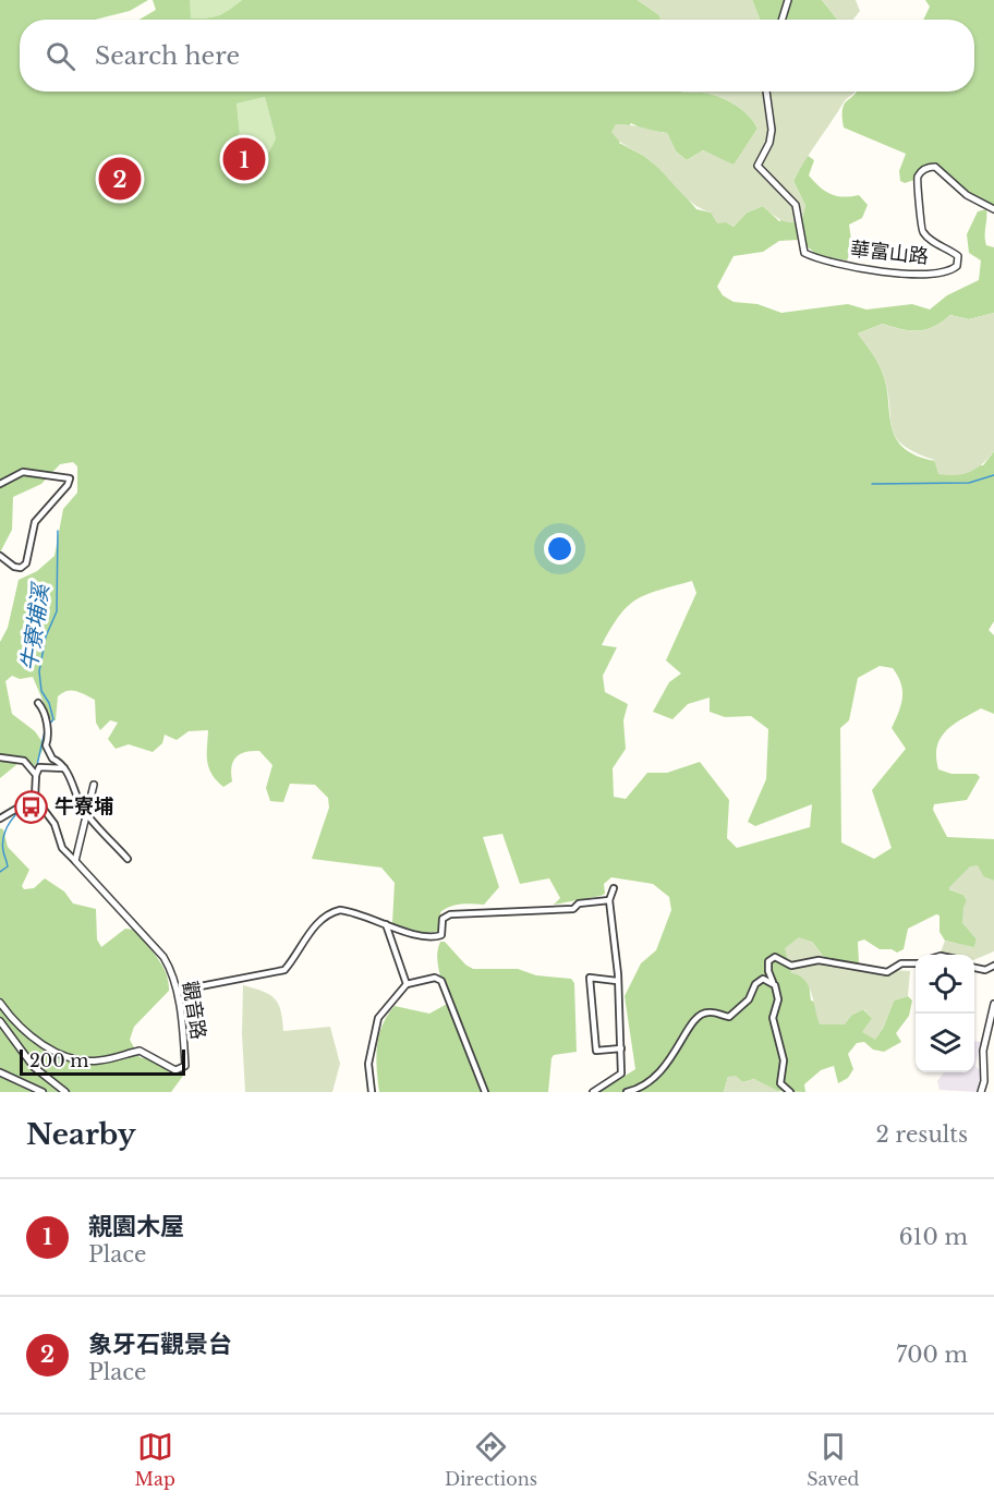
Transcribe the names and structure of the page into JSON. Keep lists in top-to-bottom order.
{
  "streets": {
    "street": ["華富山路", "觀音路"]
  },
  "water": ["牛寮埔溪"],
  "places": {
    "bus stop": ["牛寮埔"]
  },
  "scale_bar": "200 m",
  "page": {
    "search": "Search here",
    "pins": ["1", "2"],
    "scale": "200 m",
    "heading": ["Nearby", "2 results"],
    "list": [
      {
        "mark": "1",
        "name": "親園木屋",
        "note": "Place",
        "value": "610 m"
      },
      {
        "mark": "2",
        "name": "象牙石觀景台",
        "note": "Place",
        "value": "700 m"
      }
    ],
    "nav": ["Map", "Directions", "Saved"]
  }
}
